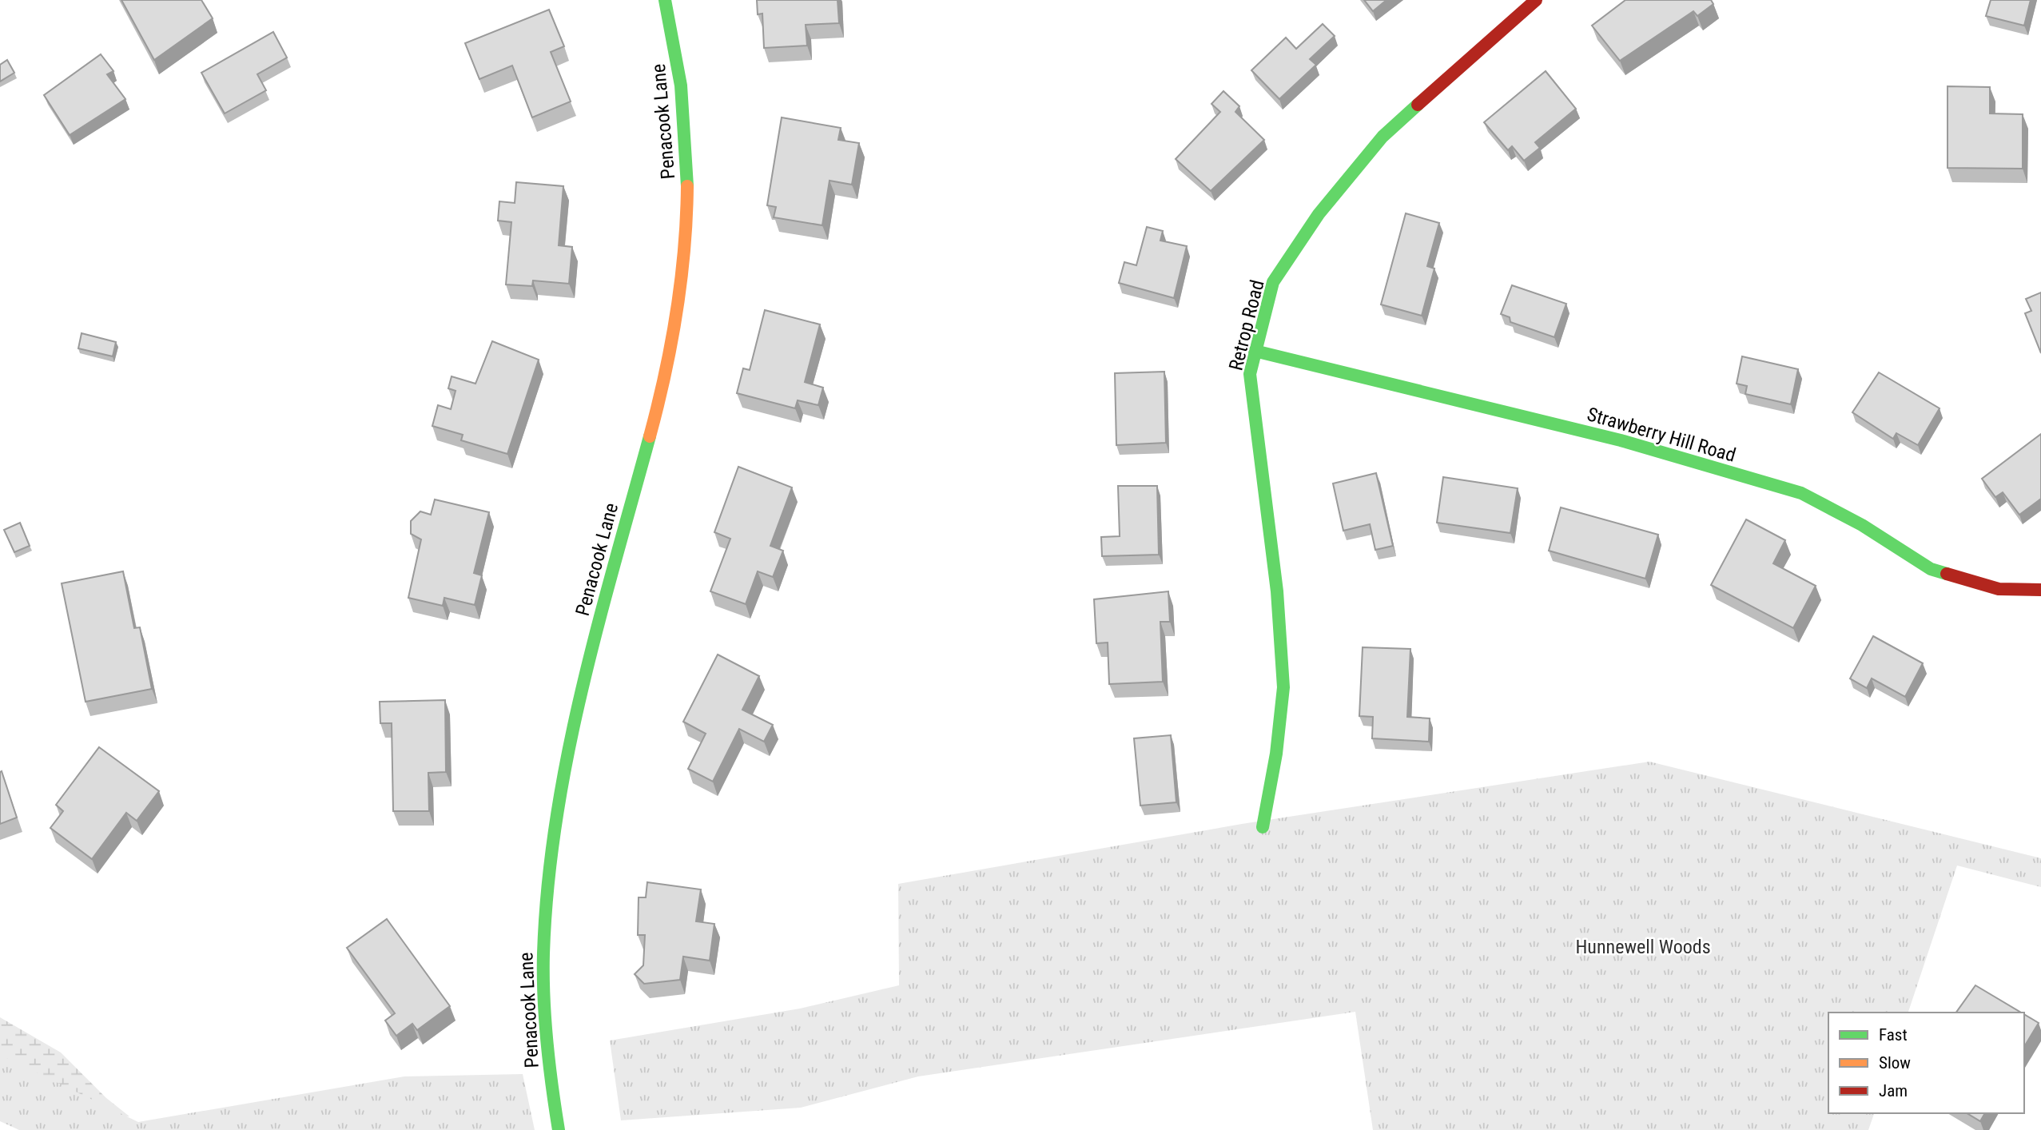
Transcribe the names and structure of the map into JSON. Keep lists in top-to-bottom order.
{
  "streets": {
    "street": ["Penacook Lane", "Retrop Road", "Strawberry Hill Road"]
  },
  "crossings": [
    ["Retrop Road", "Strawberry Hill Road"]
  ],
  "parks": ["Hunnewell Woods"],
  "legend": ["Fast", "Slow", "Jam"]
}
